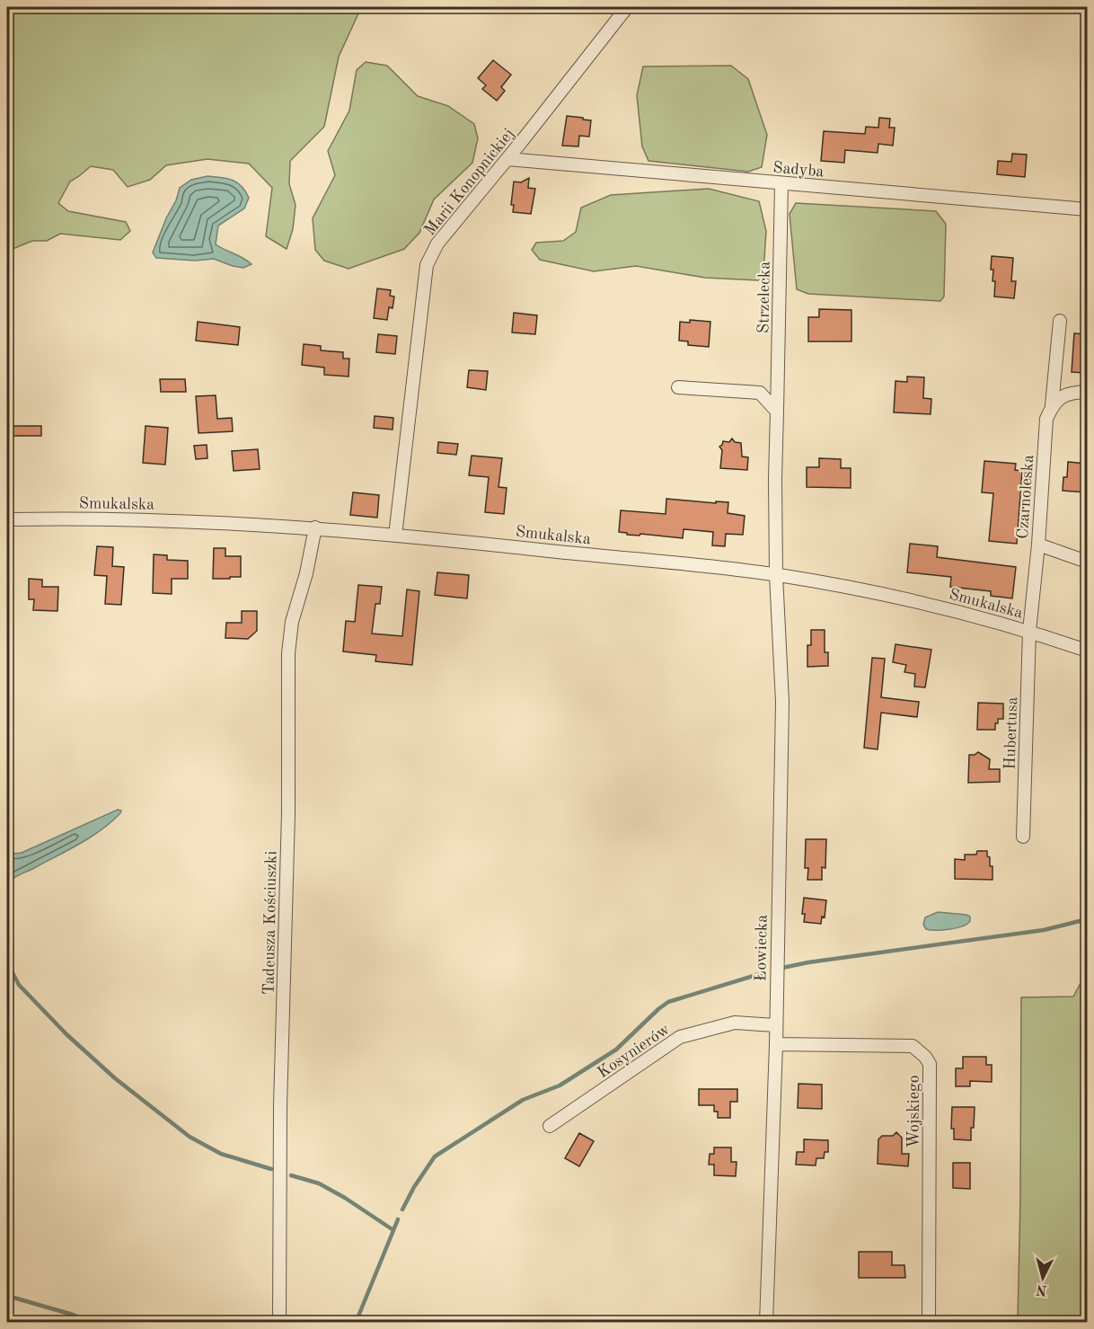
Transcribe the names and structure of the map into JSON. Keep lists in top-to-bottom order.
{
  "streets": {
    "street": [
      "Sadyba",
      "Marii Konopnickiej",
      "Strzelecka",
      "Czarnoleska",
      "Smukalska",
      "Hubertusa",
      "Tadeusza Kościuszki",
      "Łowiecka",
      "Kosynierów",
      "Wojskiego"
    ]
  },
  "crossings": [
    ["Sadyba", "Marii Konopnickiej"],
    ["Sadyba", "Strzelecka"],
    ["Marii Konopnickiej", "Smukalska"],
    ["Strzelecka", "Smukalska"],
    ["Strzelecka", "Łowiecka"],
    ["Czarnoleska", "Smukalska"],
    ["Czarnoleska", "Hubertusa"],
    ["Smukalska", "Hubertusa"],
    ["Smukalska", "Tadeusza Kościuszki"],
    ["Smukalska", "Łowiecka"],
    ["Łowiecka", "Kosynierów"],
    ["Łowiecka", "Wojskiego"]
  ],
  "north": "bottom"
}
